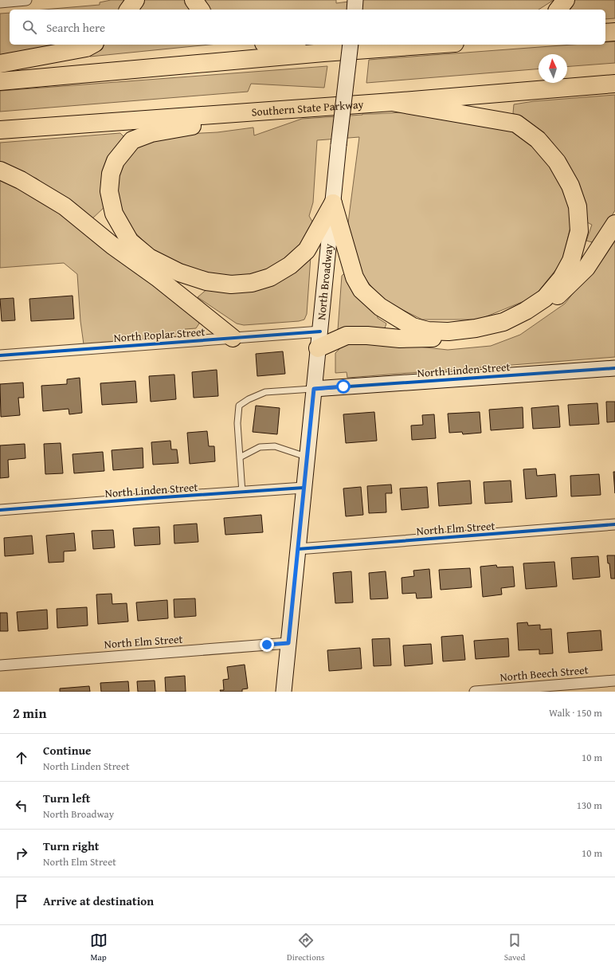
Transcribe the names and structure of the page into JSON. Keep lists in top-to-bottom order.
{
  "streets": {
    "highway": ["Southern State Parkway"],
    "main road": ["North Broadway", "North Linden Street"],
    "street": ["North Poplar Street", "North Elm Street", "North Beech Street"]
  },
  "crossings": [
    ["North Broadway", "North Poplar Street"],
    ["North Broadway", "North Linden Street"],
    ["North Broadway", "North Elm Street"]
  ],
  "north": "top",
  "page": {
    "search": "Search here",
    "heading": ["2 min", "Walk · 150 m"],
    "list": [
      ["Continue", "North Linden Street", "10 m"],
      ["Turn left", "North Broadway", "130 m"],
      ["Turn right", "North Elm Street", "10 m"],
      "Arrive at destination"
    ],
    "nav": ["Map", "Directions", "Saved"]
  }
}
